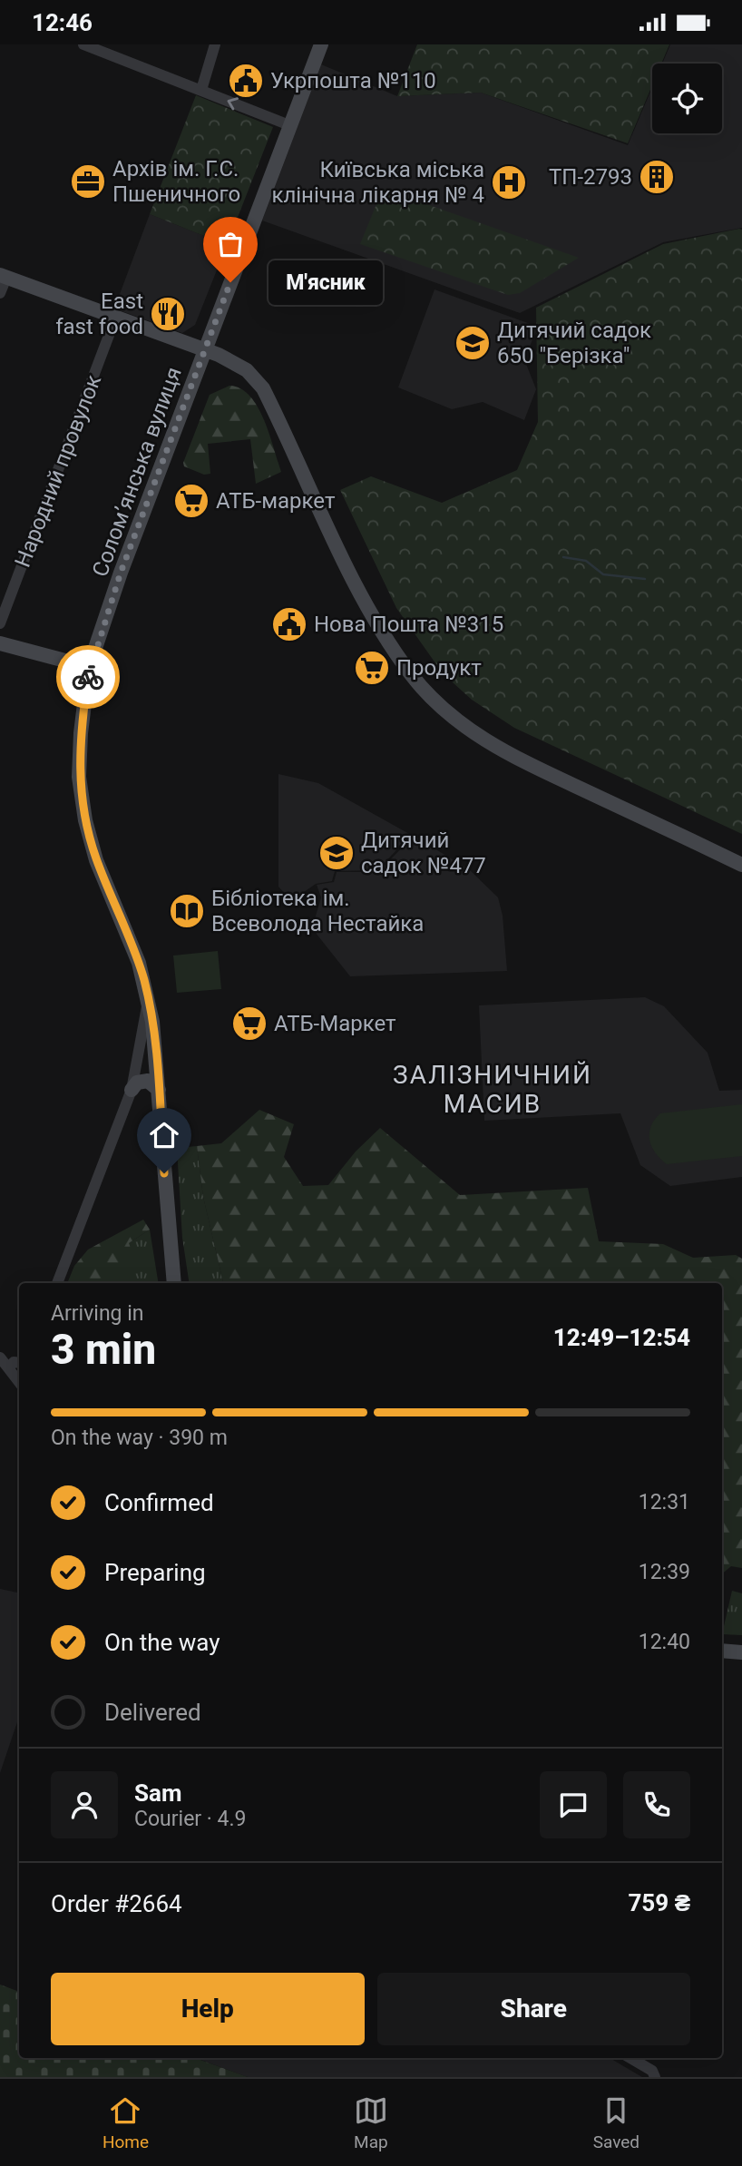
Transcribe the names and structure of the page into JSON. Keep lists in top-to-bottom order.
{
  "streets": {
    "main road": ["Соломʼянська вулиця"],
    "street": ["Народний провулок"]
  },
  "districts": ["ЗАЛІЗНИЧНИЙ МАСИВ"],
  "places": {
    "public building": ["Укрпошта №110", "Нова Пошта №315"],
    "building": ["ТП-2793"],
    "office": ["Архів ім. Г.С. Пшеничного"],
    "hospital": ["Київська міська клінічна лікарня № 4"],
    "other": ["М'ясник"],
    "restaurant": ["East fast food"],
    "school or university": ["Дитячий садок 650 \"Берізка\"", "Дитячий садок №477"],
    "supermarket": ["АТБ-маркет", "Продукт", "АТБ-Маркет"],
    "library": ["Бібліотека ім. Всеволода Нестайка"]
  },
  "page": {
    "status": "12:46",
    "bubble": "М'ясник",
    "heading": ["3 min", "Arriving in", "12:49–12:54"],
    "panel": [
      "Sam",
      "Courier · 4.9",
      "Order #2664",
      "759 ₴"
    ],
    "bar": "On the way · 390 m",
    "list": [
      ["Confirmed", "12:31"],
      ["Preparing", "12:39"],
      ["On the way", "12:40"],
      "Delivered"
    ],
    "buttons": ["Help", "Share"],
    "tabs": ["Home", "Map", "Saved"]
  }
}
